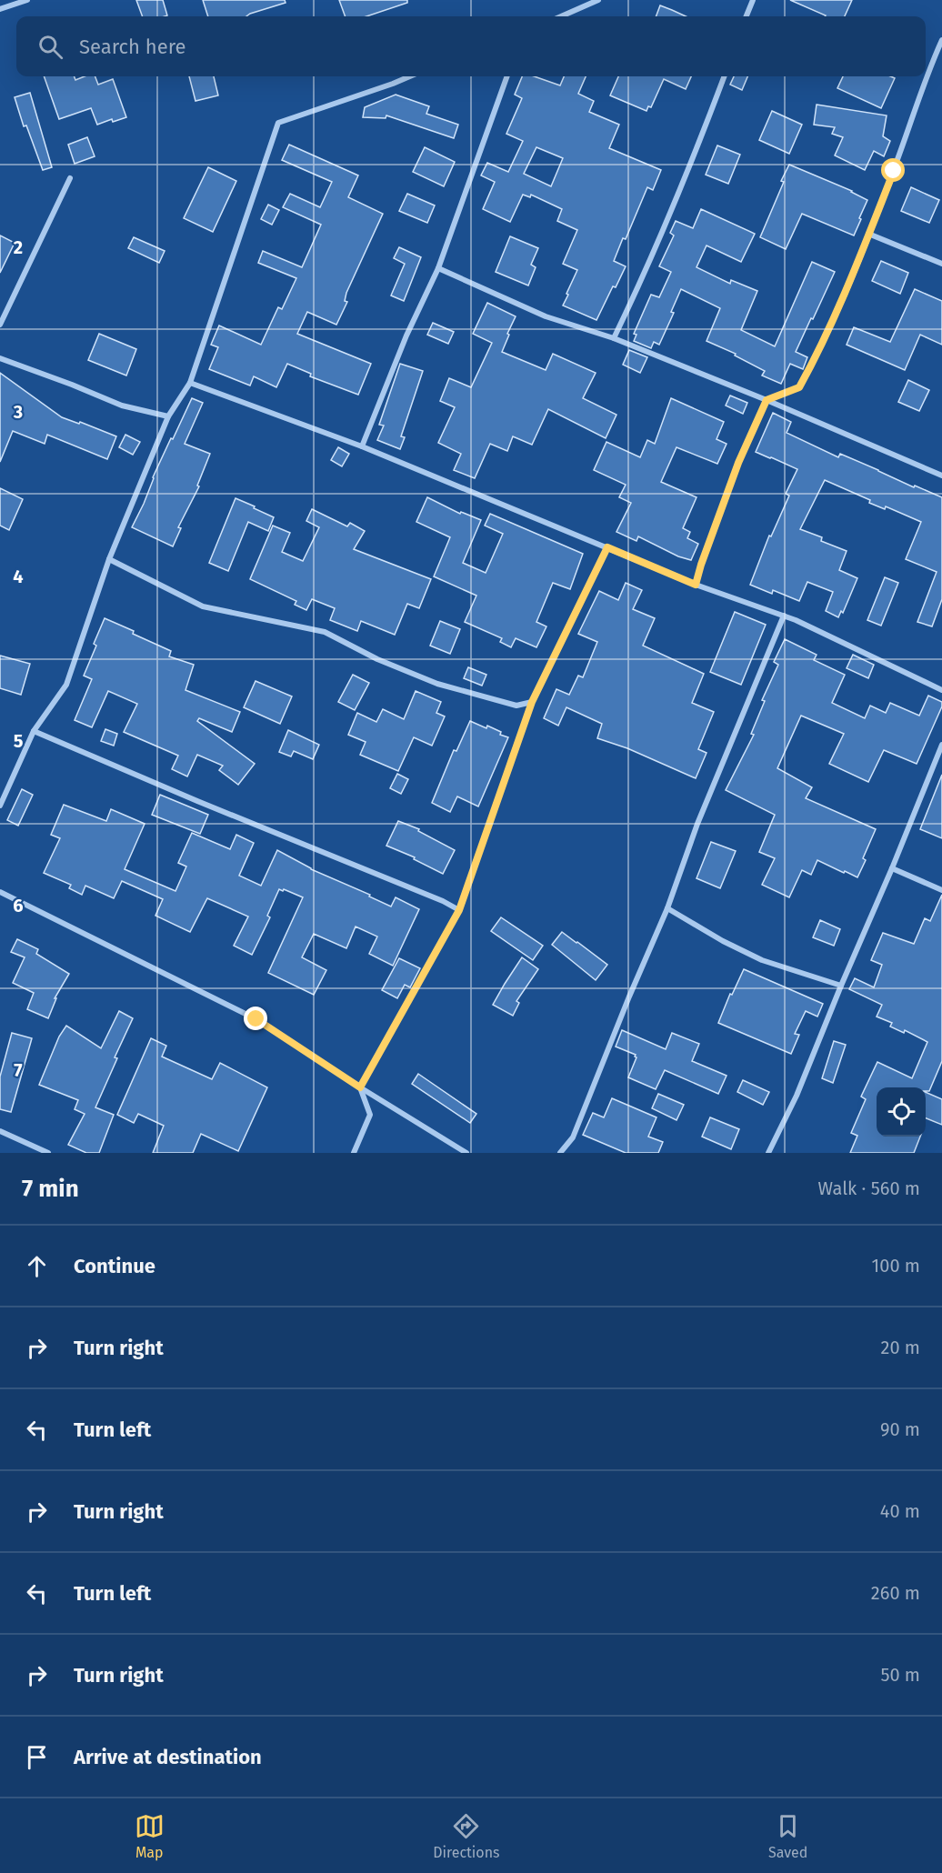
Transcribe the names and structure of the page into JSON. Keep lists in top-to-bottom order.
{
  "page": {
    "search": "Search here",
    "heading": ["7 min", "Walk · 560 m"],
    "list": [
      ["Continue", "100 m"],
      ["Turn right", "20 m"],
      ["Turn left", "90 m"],
      ["Turn right", "40 m"],
      ["Turn left", "260 m"],
      ["Turn right", "50 m"],
      "Arrive at destination"
    ],
    "nav": ["Map", "Directions", "Saved"]
  },
  "grid": {
    "rows": [
      "2",
      "3",
      "4",
      "5",
      "6",
      "7"
    ]
  }
}
